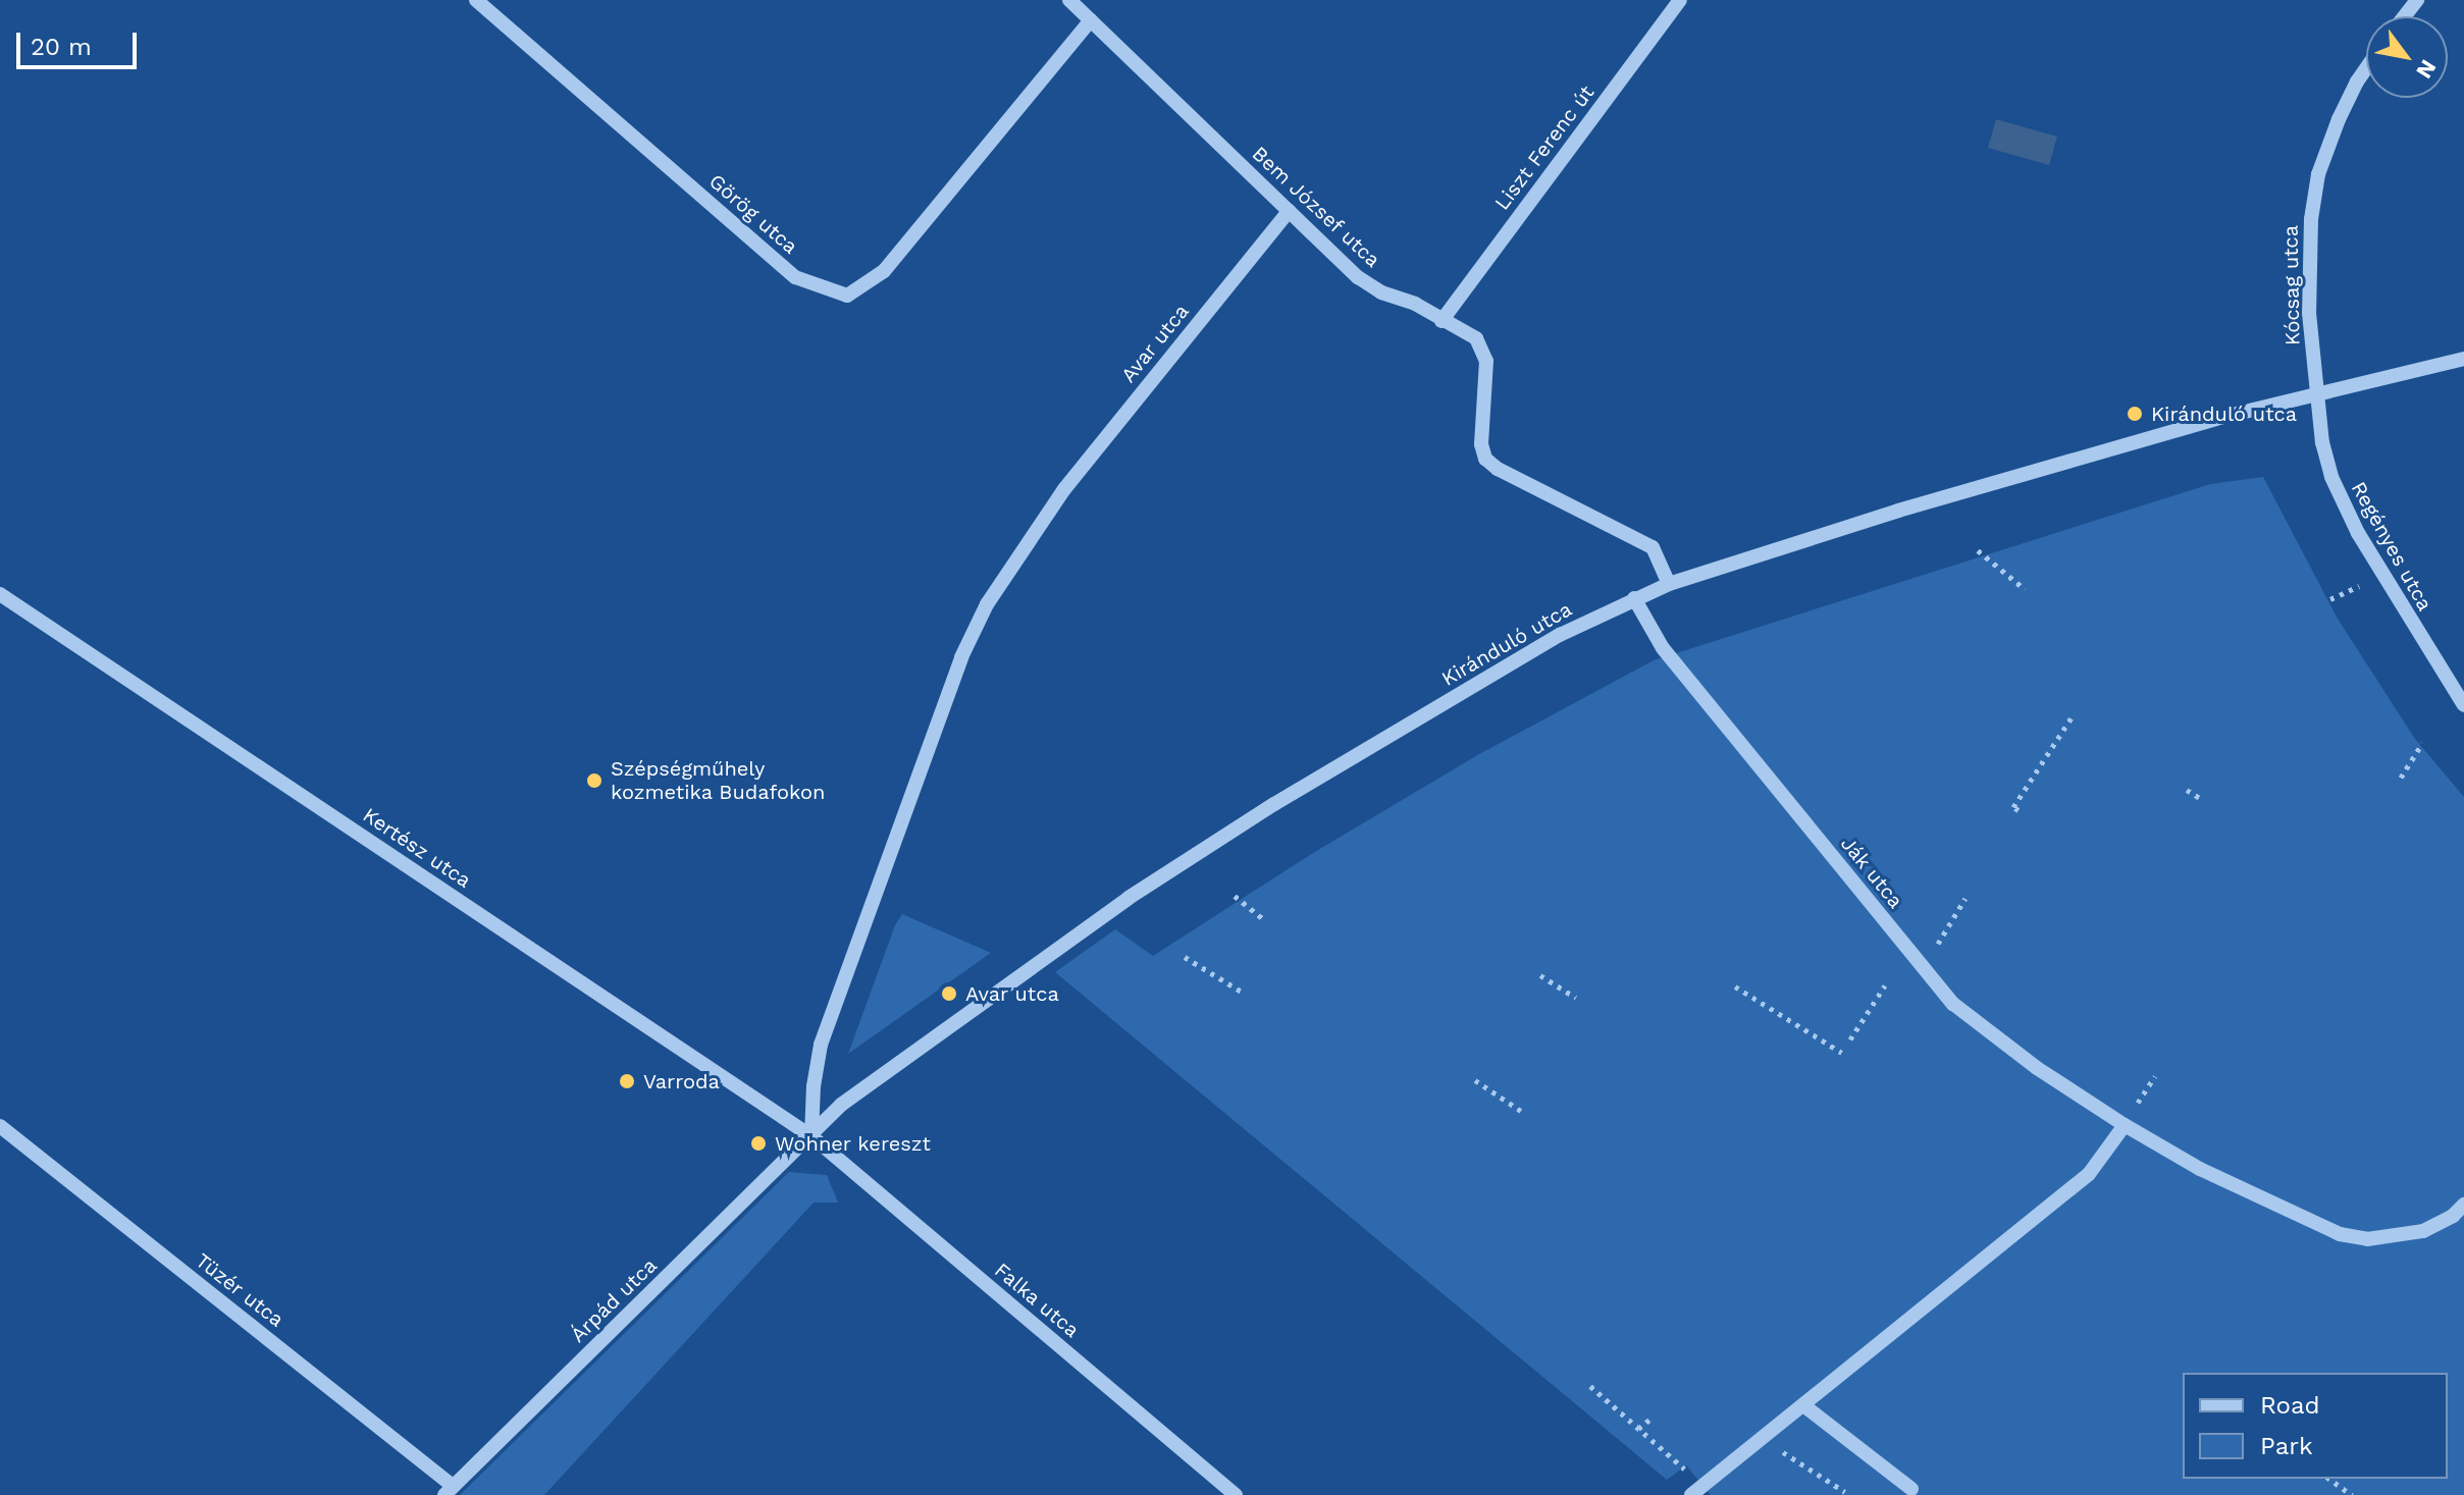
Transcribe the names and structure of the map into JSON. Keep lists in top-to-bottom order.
{
  "streets": {
    "street": [
      "Liszt Ferenc út",
      "Bem József utca",
      "Görög utca",
      "Kócsag utca",
      "Avar utca",
      "Regényes utca",
      "Kiránduló utca",
      "Kertész utca",
      "Ják utca",
      "Tüzér utca",
      "Árpád utca",
      "Falka utca"
    ]
  },
  "crossings": [
    ["Liszt Ferenc út", "Bem József utca"],
    ["Bem József utca", "Görög utca"],
    ["Bem József utca", "Avar utca"],
    ["Bem József utca", "Kiránduló utca"],
    ["Kócsag utca", "Regényes utca"],
    ["Kócsag utca", "Kiránduló utca"],
    ["Avar utca", "Kiránduló utca"],
    ["Avar utca", "Kertész utca"],
    ["Avar utca", "Árpád utca"],
    ["Avar utca", "Falka utca"],
    ["Regényes utca", "Kiránduló utca"],
    ["Kiránduló utca", "Kertész utca"],
    ["Kiránduló utca", "Ják utca"],
    ["Kiránduló utca", "Árpád utca"],
    ["Kiránduló utca", "Falka utca"],
    ["Kertész utca", "Árpád utca"],
    ["Kertész utca", "Falka utca"],
    ["Tüzér utca", "Árpád utca"],
    ["Árpád utca", "Falka utca"]
  ],
  "places": [
    "Kiránduló utca",
    "Szépségműhely kozmetika Budafokon",
    "Avar utca",
    "Varroda",
    "Wohner kereszt"
  ],
  "legend": ["Road", "Park"],
  "scale_bar": "20 m",
  "north": "bottom right"
}
